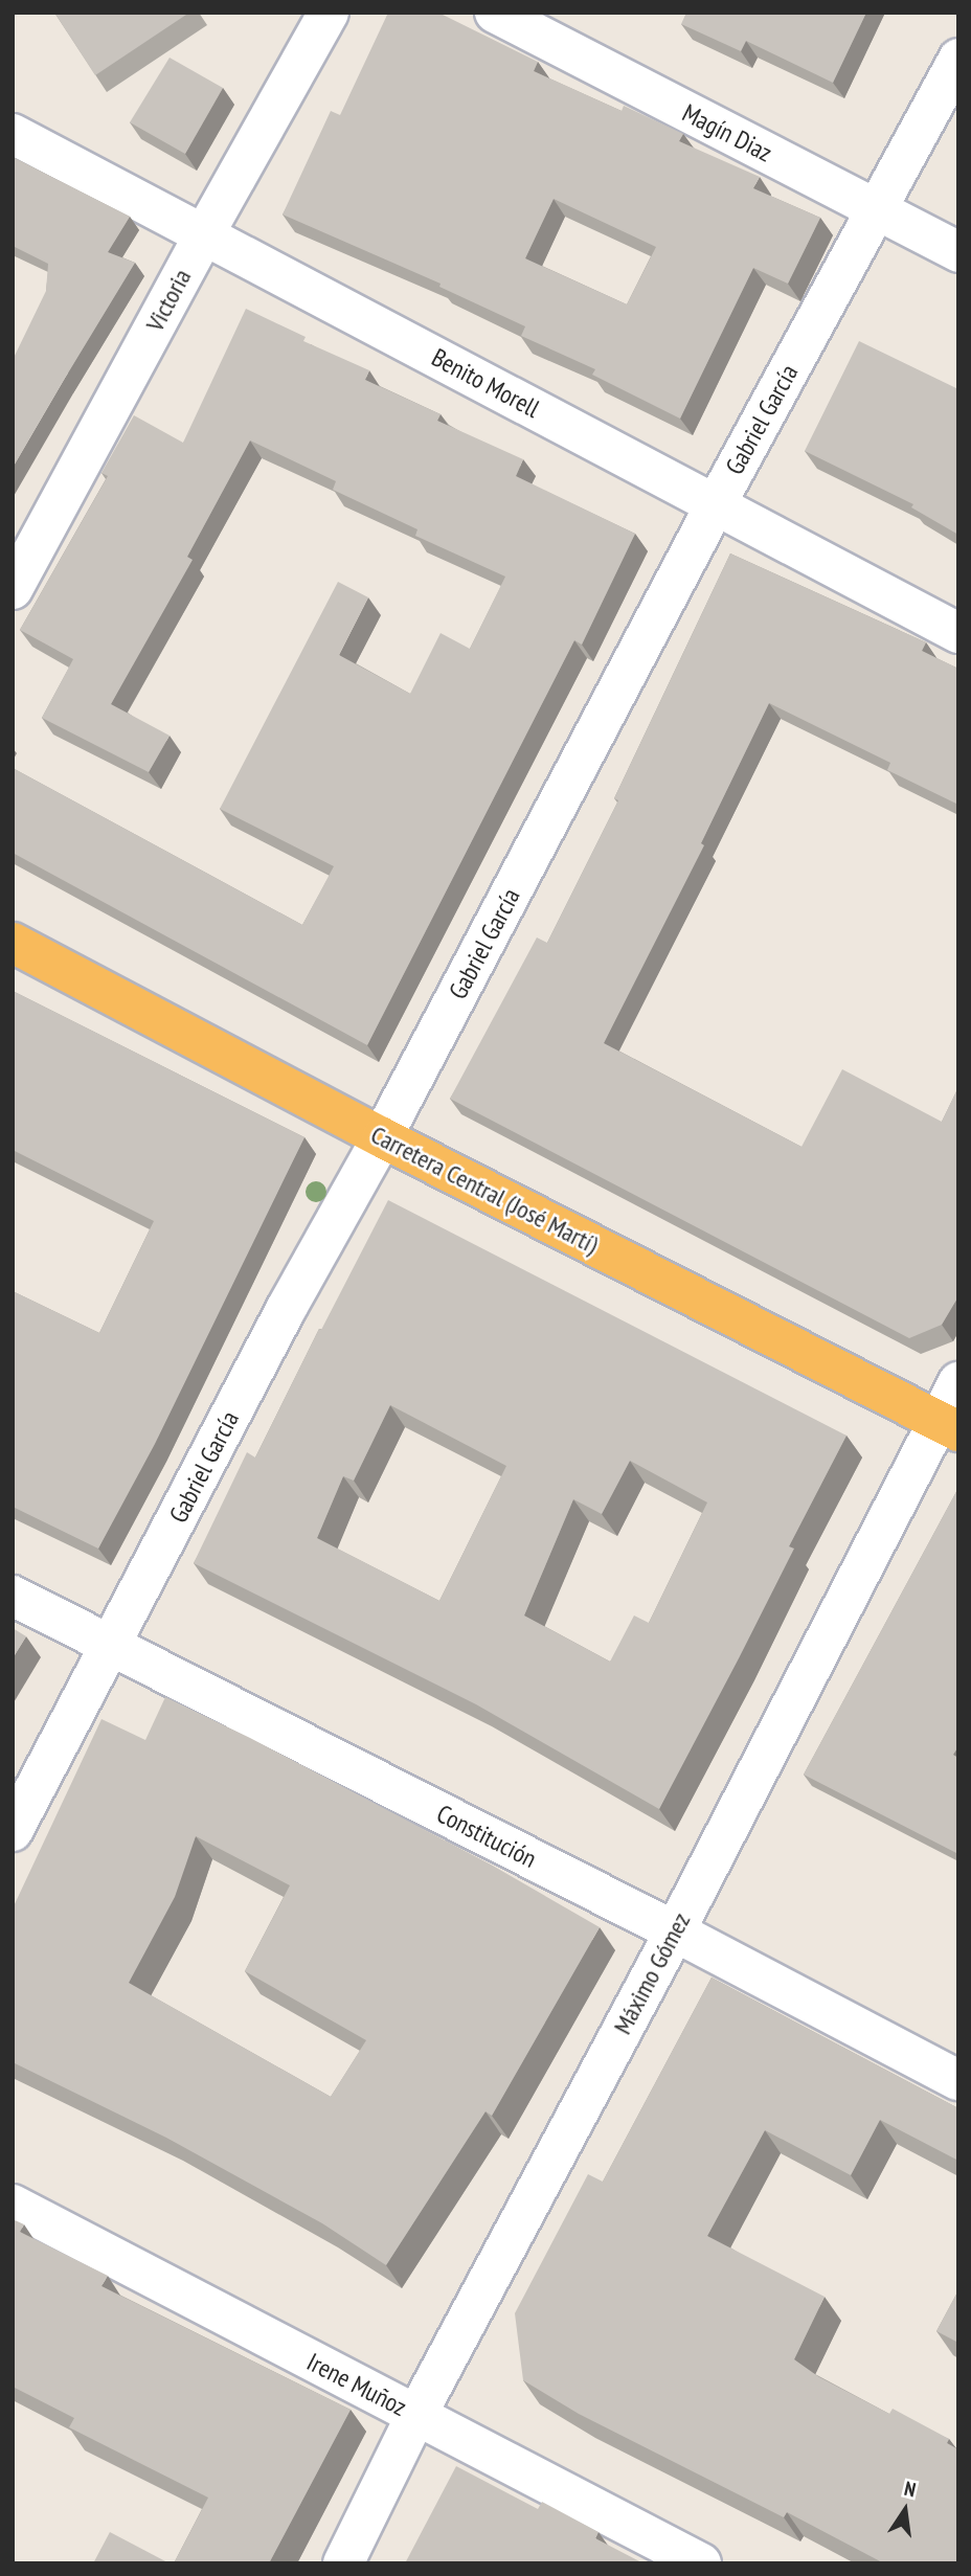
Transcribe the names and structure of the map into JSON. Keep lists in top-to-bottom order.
{
  "streets": {
    "highway": ["Carretera Central (José Martí)"],
    "street": [
      "Magín Diaz",
      "Victoria",
      "Benito Morell",
      "Gabriel García",
      "Constitución",
      "Máximo Gómez",
      "Irene Muñoz"
    ]
  },
  "crossings": [
    ["Magín Diaz", "Gabriel García"],
    ["Victoria", "Benito Morell"],
    ["Benito Morell", "Gabriel García"],
    ["Gabriel García", "Carretera Central (José Martí)"],
    ["Gabriel García", "Constitución"],
    ["Carretera Central (José Martí)", "Máximo Gómez"],
    ["Constitución", "Máximo Gómez"],
    ["Máximo Gómez", "Irene Muñoz"]
  ],
  "north": "top"
}
